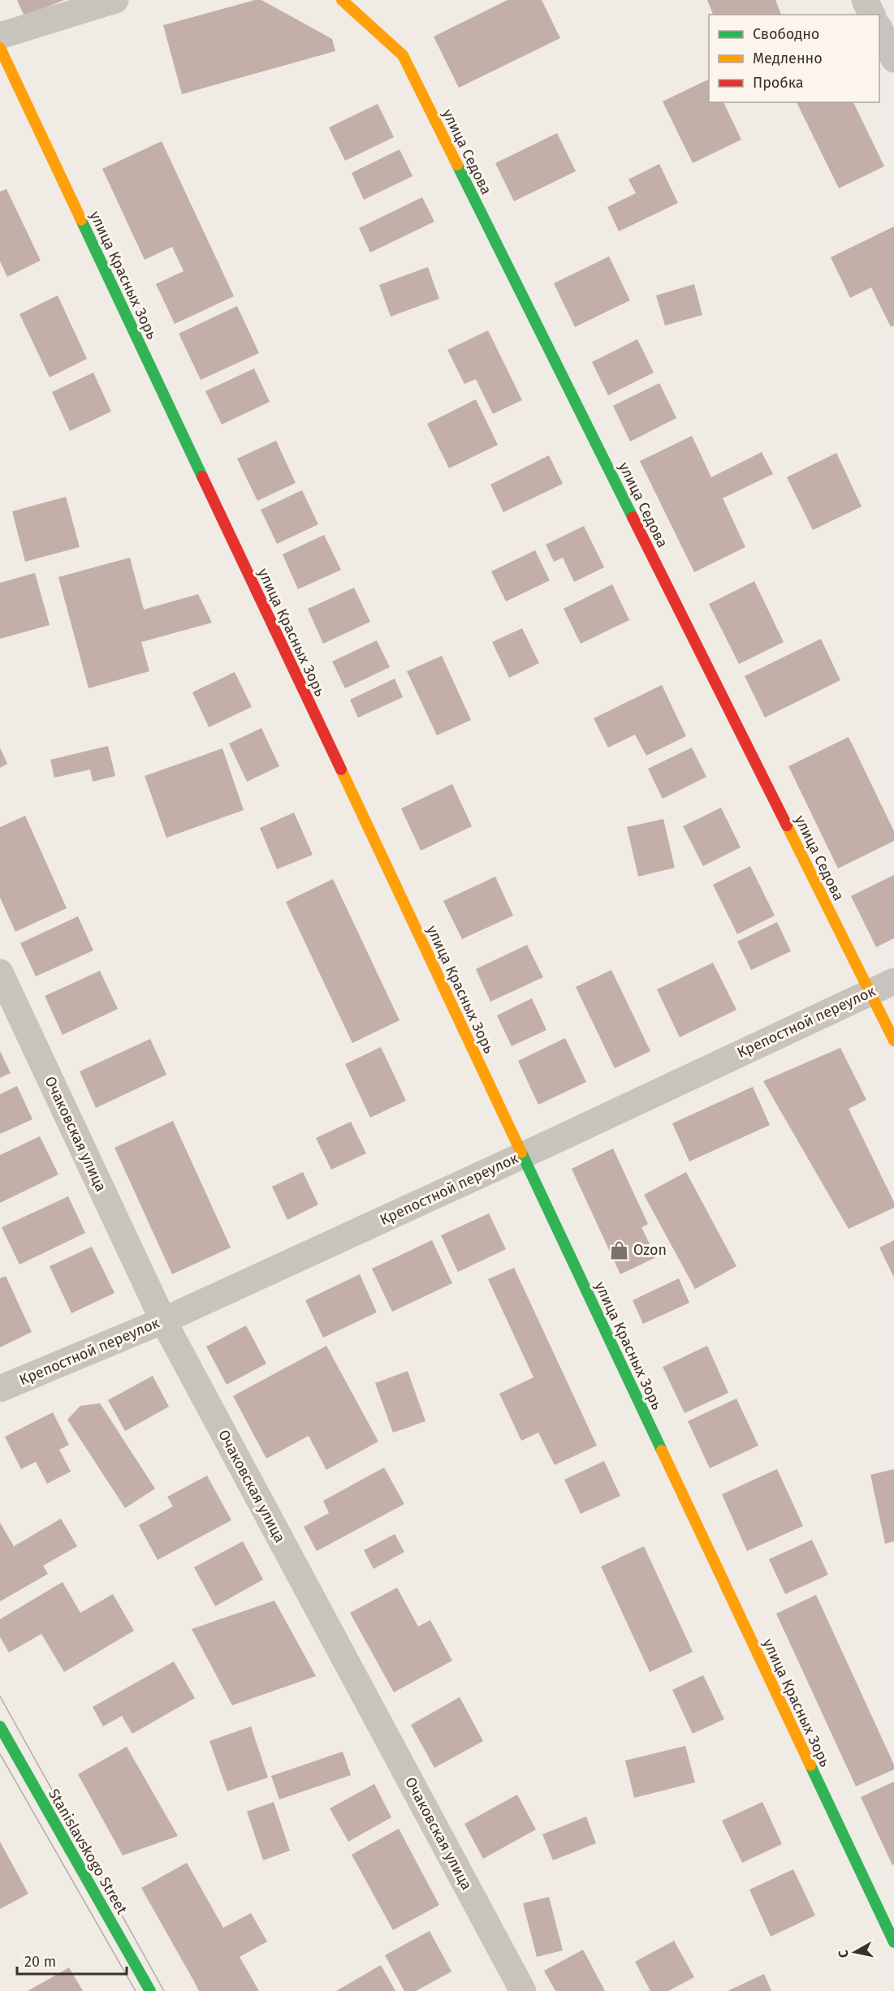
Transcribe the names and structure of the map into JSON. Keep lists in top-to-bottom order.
{
  "streets": {
    "street": [
      "улица Седова",
      "улица Красных Зорь",
      "Крепостной переулок",
      "Очаковская улица",
      "Stanislavskogo Street"
    ]
  },
  "crossings": [
    ["улица Седова", "Крепостной переулок"],
    ["улица Красных Зорь", "Крепостной переулок"],
    ["Крепостной переулок", "Очаковская улица"]
  ],
  "places": {
    "shop": ["Ozon"]
  },
  "legend": ["Свободно", "Медленно", "Пробка"],
  "scale_bar": "20 m",
  "north": "left"
}
